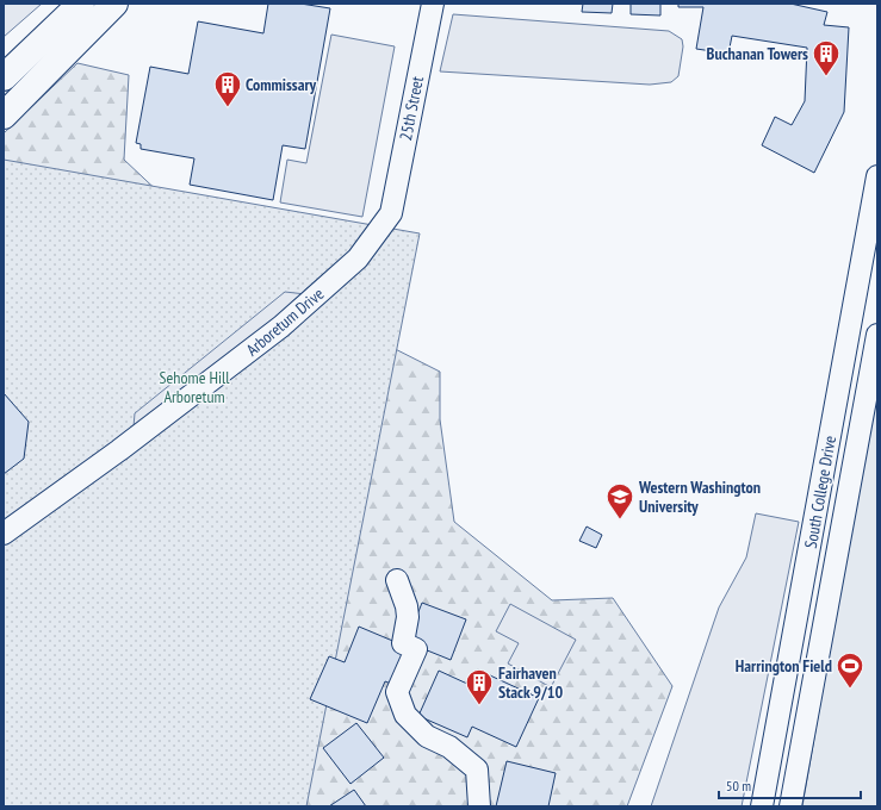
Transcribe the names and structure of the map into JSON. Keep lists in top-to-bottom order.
{
  "streets": {
    "street": ["25th Street", "Arboretum Drive", "South College Drive"]
  },
  "crossings": [
    ["25th Street", "Arboretum Drive"]
  ],
  "parks": ["Sehome Hill Arboretum"],
  "places": {
    "building": ["Buchanan Towers", "Commissary", "Fairhaven Stack 9/10"],
    "school or university": ["Western Washington University"],
    "sports": ["Harrington Field"]
  },
  "scale_bar": "50 m"
}
